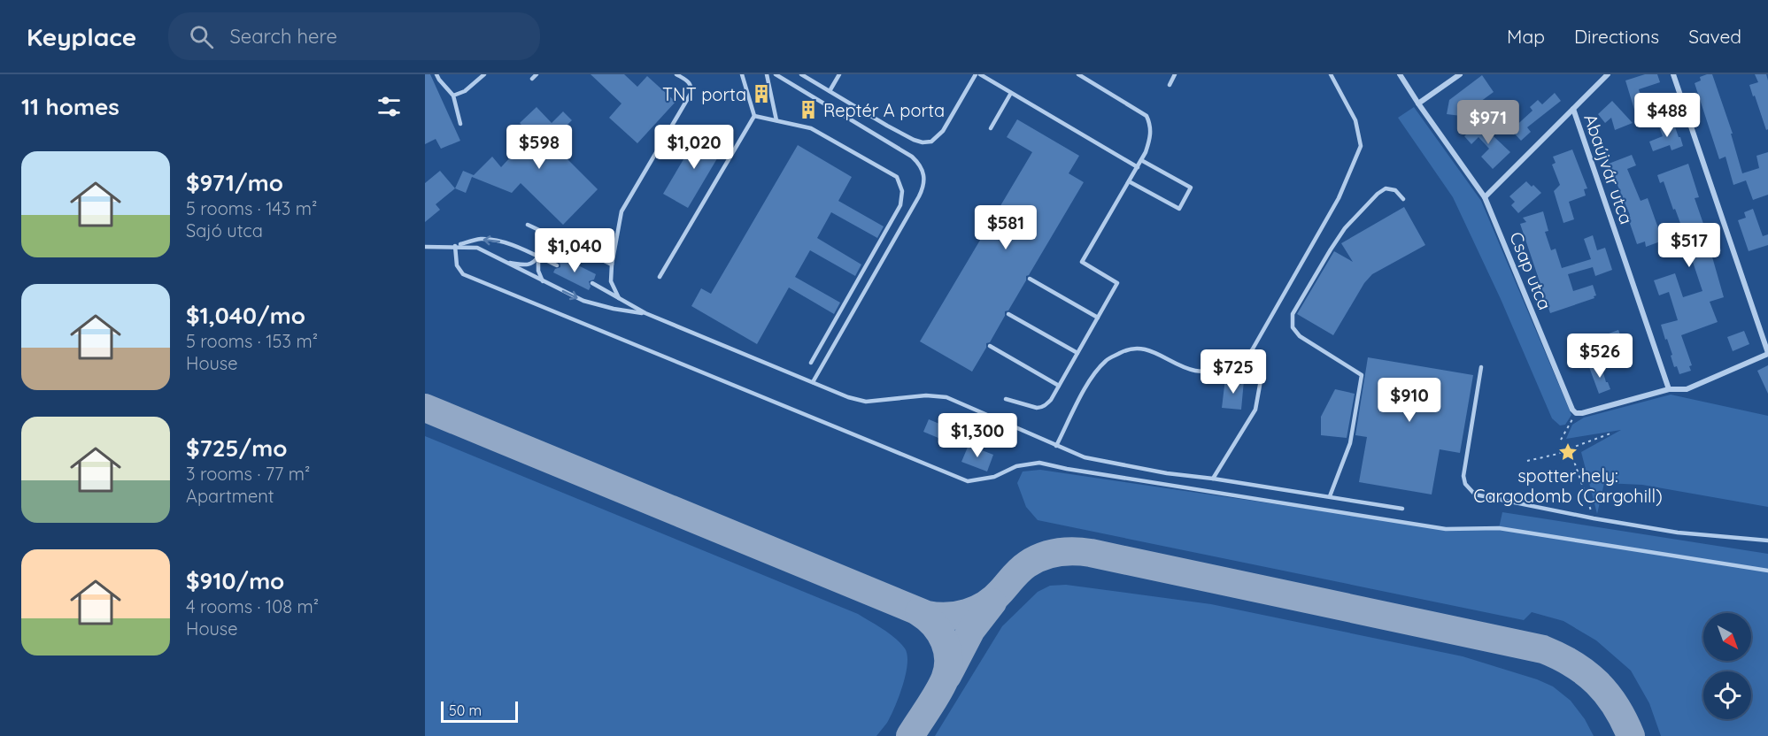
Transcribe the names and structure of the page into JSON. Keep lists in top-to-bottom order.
{
  "streets": {
    "street": ["Abaújvár utca", "Csap utca"]
  },
  "places": {
    "building": ["TNT porta", "Reptér A porta"],
    "place": ["spotter hely: Cargodomb (Cargohill)"]
  },
  "scale_bar": "50 m",
  "north": "bottom right",
  "page": {
    "header": "Keyplace",
    "search": "Search here",
    "nav": ["Map", "Directions", "Saved"],
    "heading": "11 homes",
    "price": [
      "$488",
      "$971",
      "$598",
      "$1,020",
      "$581",
      "$517",
      "$1,040",
      "$526",
      "$725",
      "$910",
      "$1,300"
    ],
    "list": [
      {
        "name": "$971/mo",
        "note": "5 rooms · 143 m² · Sajó utca"
      },
      {
        "name": "$1,040/mo",
        "note": "5 rooms · 153 m² · House"
      },
      {
        "name": "$725/mo",
        "note": "3 rooms · 77 m² · Apartment"
      },
      {
        "name": "$910/mo",
        "note": "4 rooms · 108 m² · House"
      }
    ],
    "scale": "50 m"
  }
}
